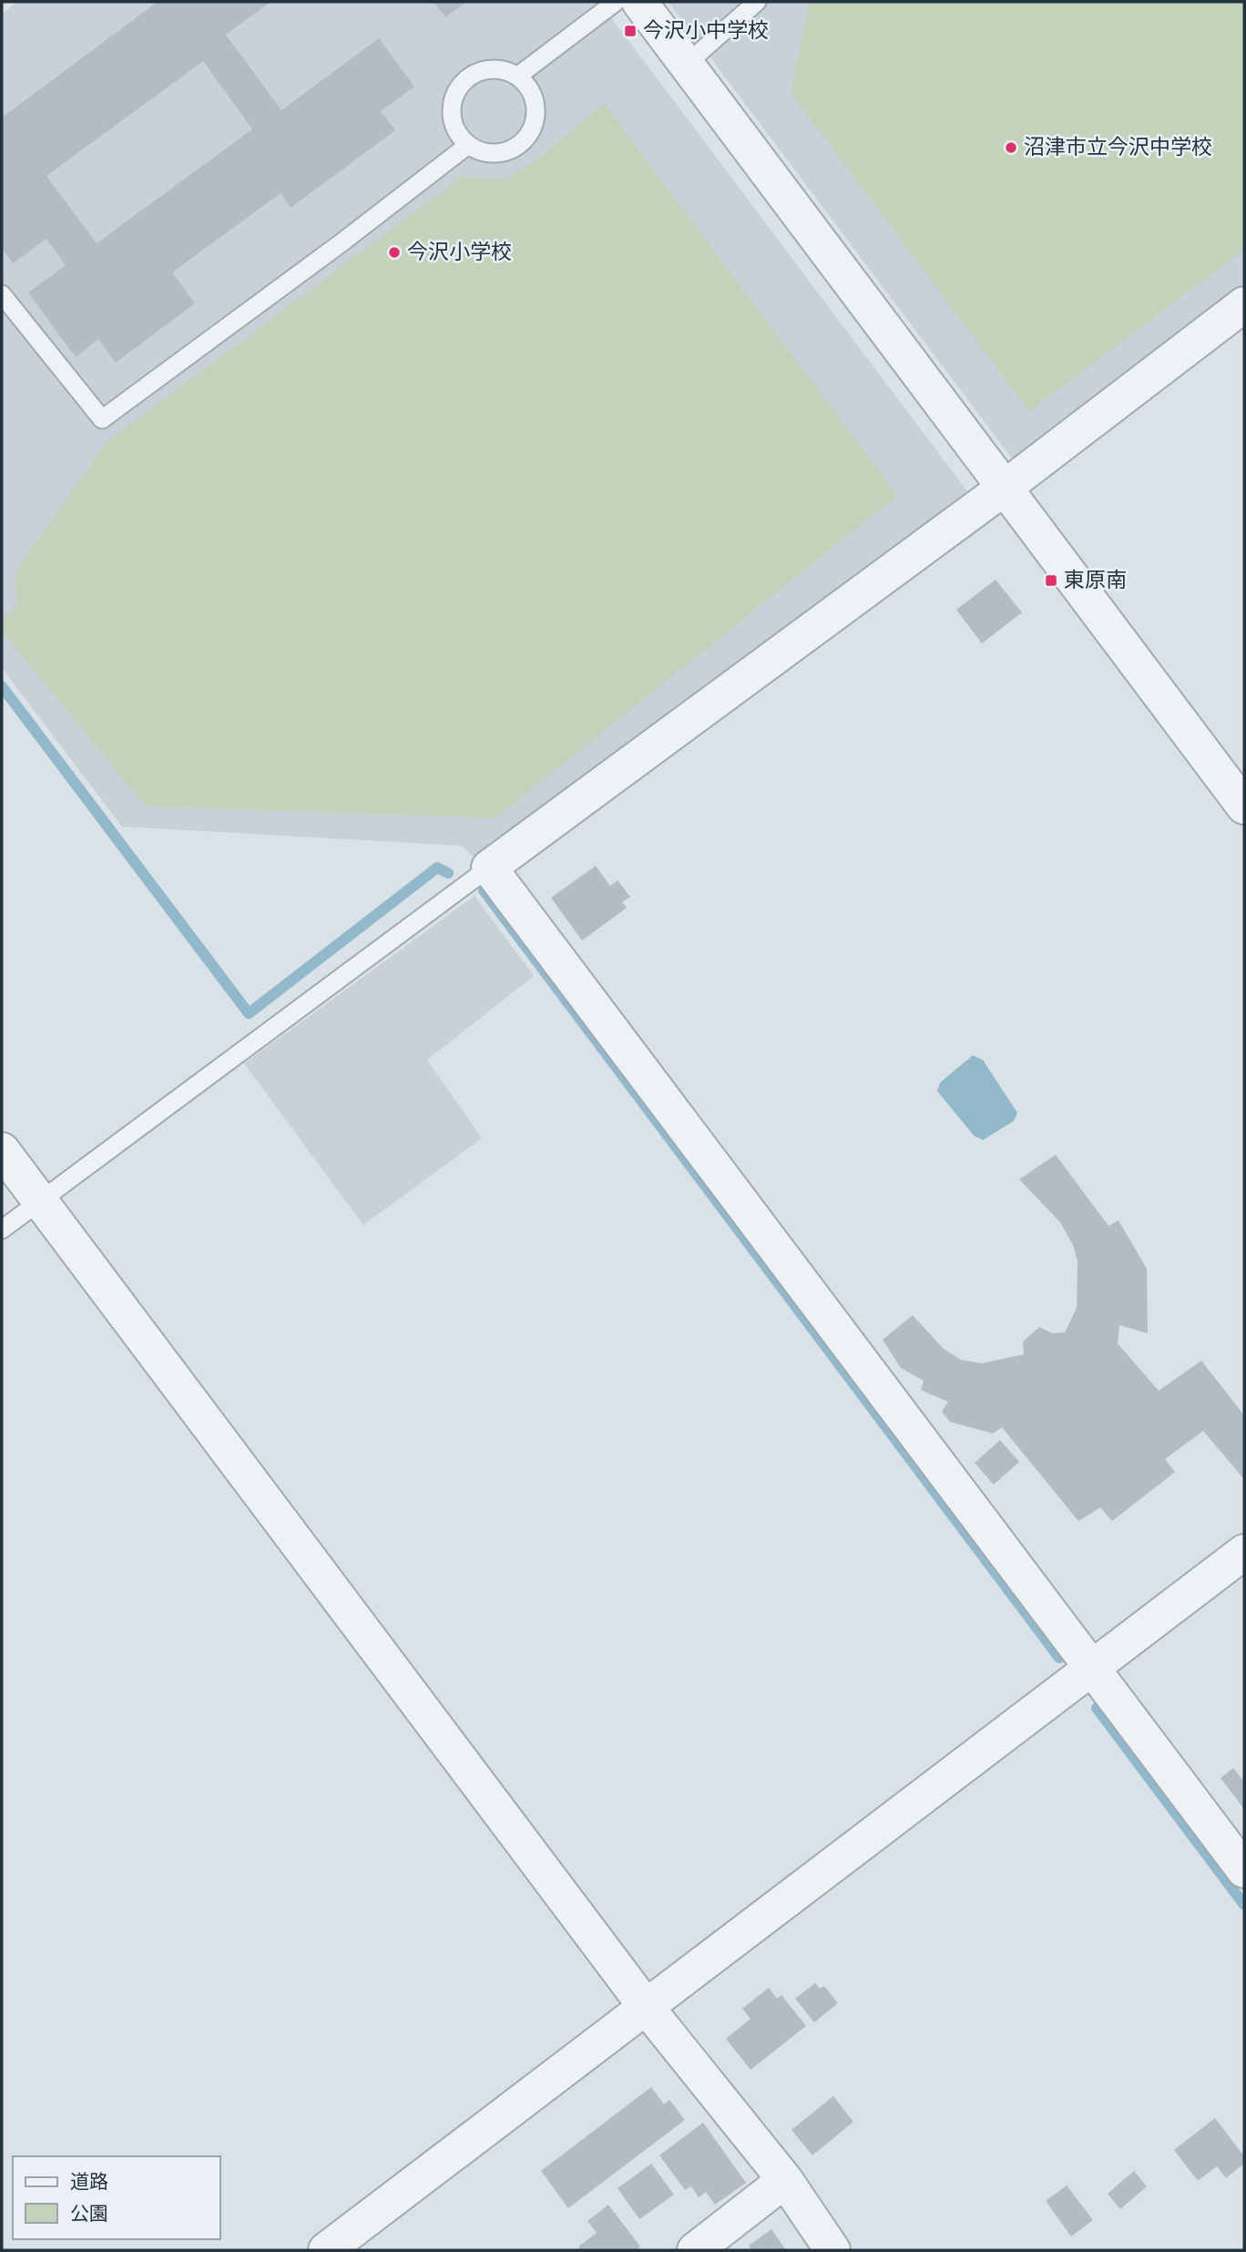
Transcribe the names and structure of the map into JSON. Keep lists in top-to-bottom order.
{
  "places": {
    "transit": ["今沢小中学校", "東原南"],
    "other": ["沼津市立今沢中学校", "今沢小学校"]
  },
  "legend": ["道路", "公園"]
}
